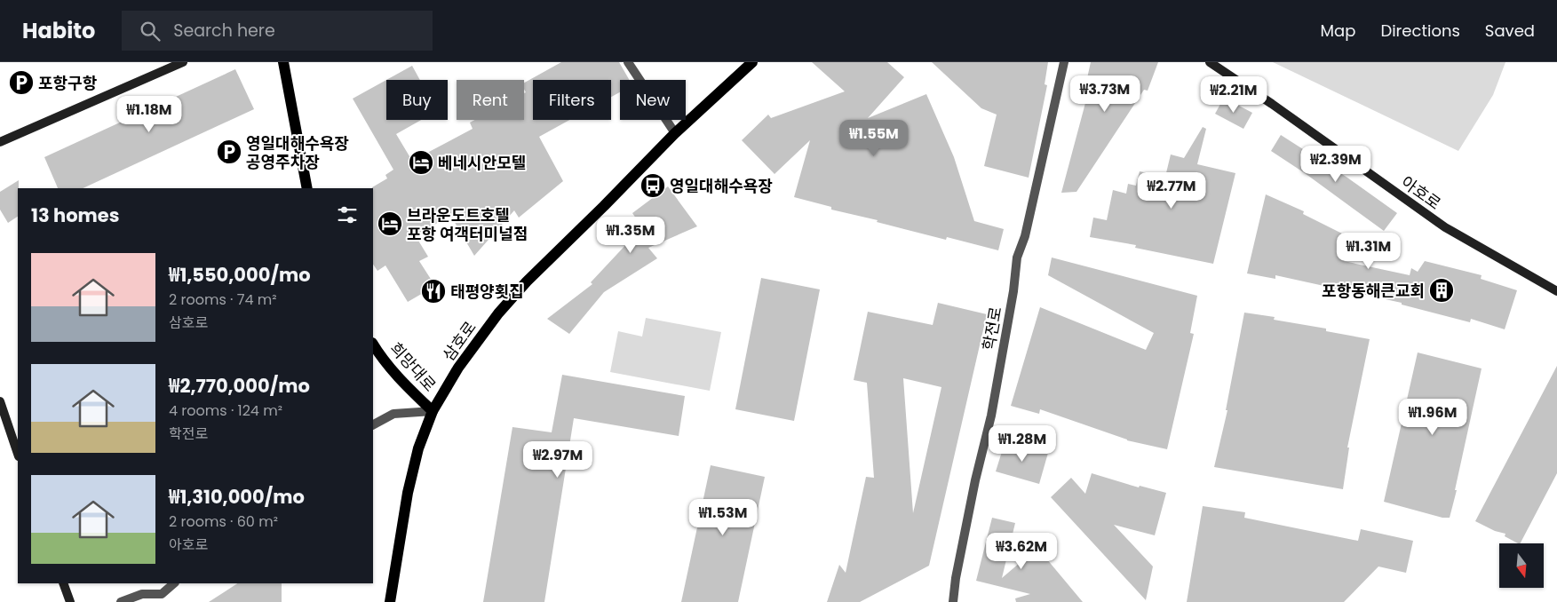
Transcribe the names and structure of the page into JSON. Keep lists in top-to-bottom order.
{
  "streets": {
    "main road": ["아호로", "삼호로", "희망대로"],
    "street": ["학전로"]
  },
  "crossings": [
    ["삼호로", "희망대로"]
  ],
  "places": {
    "parking": ["포항구항", "영일대해수욕장 공영주차장"],
    "hotel": ["베네시안모텔", "브라운도트호텔 포항 여객터미널점"],
    "bus stop": ["영일대해수욕장"],
    "building": ["포항동해큰교회"],
    "restaurant": ["태평양횟집"]
  },
  "north": "bottom",
  "page": {
    "header": "Habito",
    "search": "Search here",
    "nav": ["Map", "Directions", "Saved"],
    "price": [
      "₩3.73M",
      "₩2.21M",
      "₩1.18M",
      "₩1.55M",
      "₩2.39M",
      "₩2.77M",
      "₩1.35M",
      "₩1.31M",
      "₩1.96M",
      "₩1.28M",
      "₩2.97M",
      "₩1.53M",
      "₩3.62M"
    ],
    "chip": [
      "Buy",
      "Rent",
      "Filters",
      "New"
    ],
    "heading": "13 homes",
    "list": [
      {
        "name": "₩1,550,000/mo",
        "note": "2 rooms · 74 m² · 삼호로"
      },
      {
        "name": "₩2,770,000/mo",
        "note": "4 rooms · 124 m² · 학전로"
      },
      {
        "name": "₩1,310,000/mo",
        "note": "2 rooms · 60 m² · 아호로"
      }
    ]
  }
}
